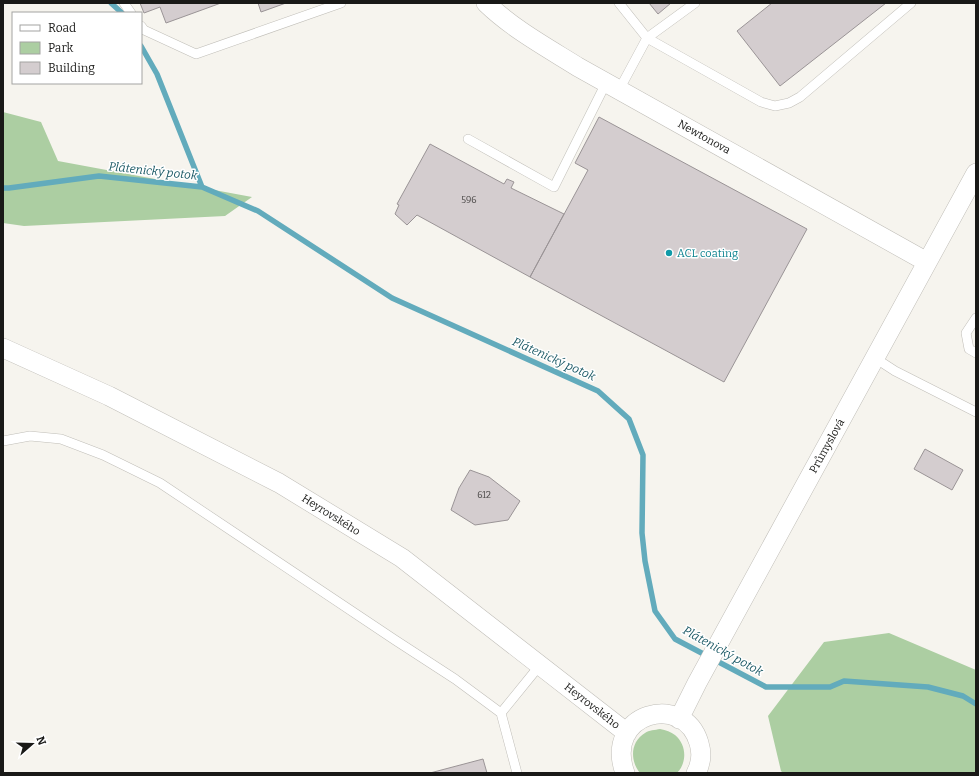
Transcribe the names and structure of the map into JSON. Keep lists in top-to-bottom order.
{
  "streets": {
    "street": ["Newtonova", "Průmyslová", "Heyrovského"]
  },
  "crossings": [
    ["Newtonova", "Průmyslová"]
  ],
  "water": ["Plátenický potok"],
  "places": ["ACL coating"],
  "house_numbers": ["596", "612"],
  "legend": ["Road", "Park", "Building"],
  "north": "right"
}
